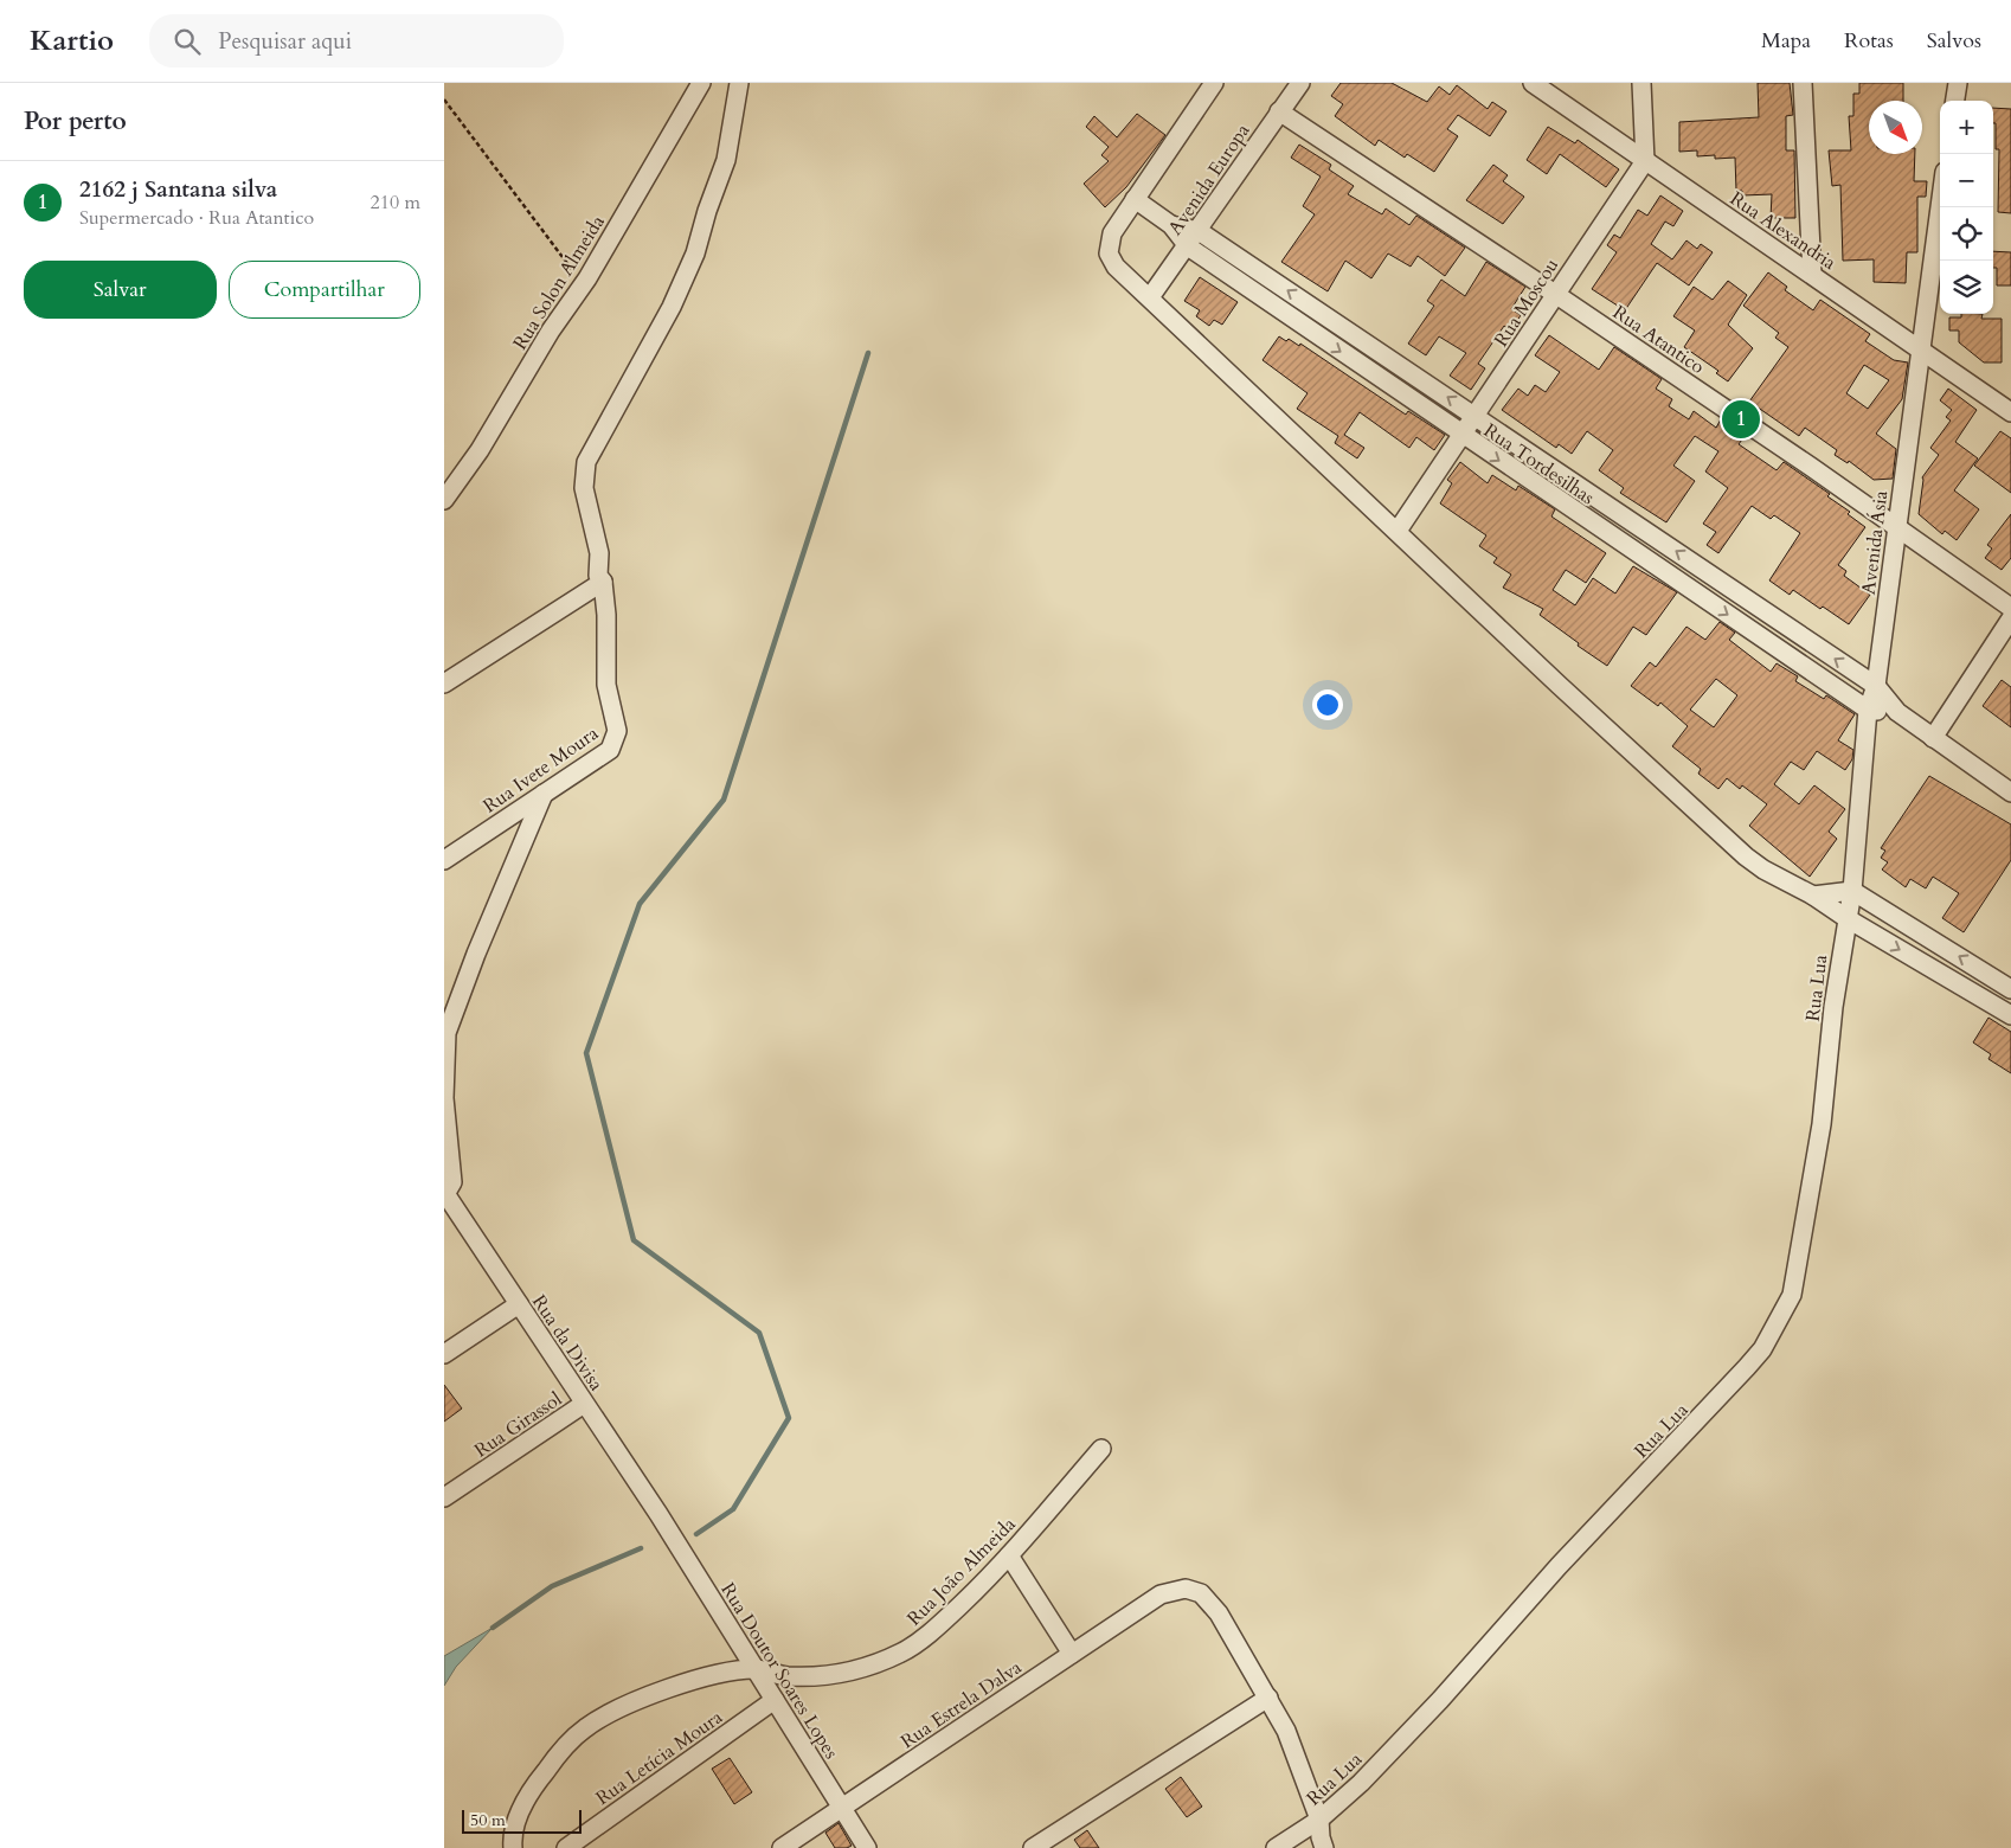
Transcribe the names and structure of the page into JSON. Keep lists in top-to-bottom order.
{
  "streets": {
    "street": [
      "Avenida Europa",
      "Rua Alexandria",
      "Rua Solon Almeida",
      "Rua Moscou",
      "Rua Atantico",
      "Rua Tordesilhas",
      "Avenida Ásia",
      "Rua Ivete Moura",
      "Rua Lua",
      "Rua da Divisa",
      "Rua Girassol",
      "Rua João Almeida",
      "Rua Doutor Soares Lopes",
      "Rua Estrela Dalva",
      "Rua Letícia Moura"
    ]
  },
  "crossings": [
    ["Avenida Europa", "Rua Atantico"],
    ["Avenida Europa", "Rua Tordesilhas"],
    ["Rua Alexandria", "Rua Moscou"],
    ["Rua Alexandria", "Avenida Ásia"],
    ["Rua Moscou", "Rua Atantico"],
    ["Rua Moscou", "Rua Tordesilhas"],
    ["Rua Atantico", "Avenida Ásia"],
    ["Rua Tordesilhas", "Avenida Ásia"],
    ["Avenida Ásia", "Rua Lua"],
    ["Rua da Divisa", "Rua Girassol"],
    ["Rua da Divisa", "Rua Doutor Soares Lopes"],
    ["Rua João Almeida", "Rua Doutor Soares Lopes"],
    ["Rua Doutor Soares Lopes", "Rua Estrela Dalva"],
    ["Rua Doutor Soares Lopes", "Rua Letícia Moura"]
  ],
  "scale_bar": "50 m",
  "north": "bottom right",
  "page": {
    "header": "Kartio",
    "search": "Pesquisar aqui",
    "nav": ["Mapa", "Rotas", "Salvos"],
    "heading": "Por perto",
    "map_buttons": ["+", "−"],
    "list": [
      {
        "mark": "1",
        "name": "2162 j Santana silva",
        "note": "Supermercado · Rua Atantico",
        "value": "210 m"
      }
    ],
    "buttons": ["Salvar", "Compartilhar"],
    "pins": "1",
    "scale": "50 m"
  }
}
